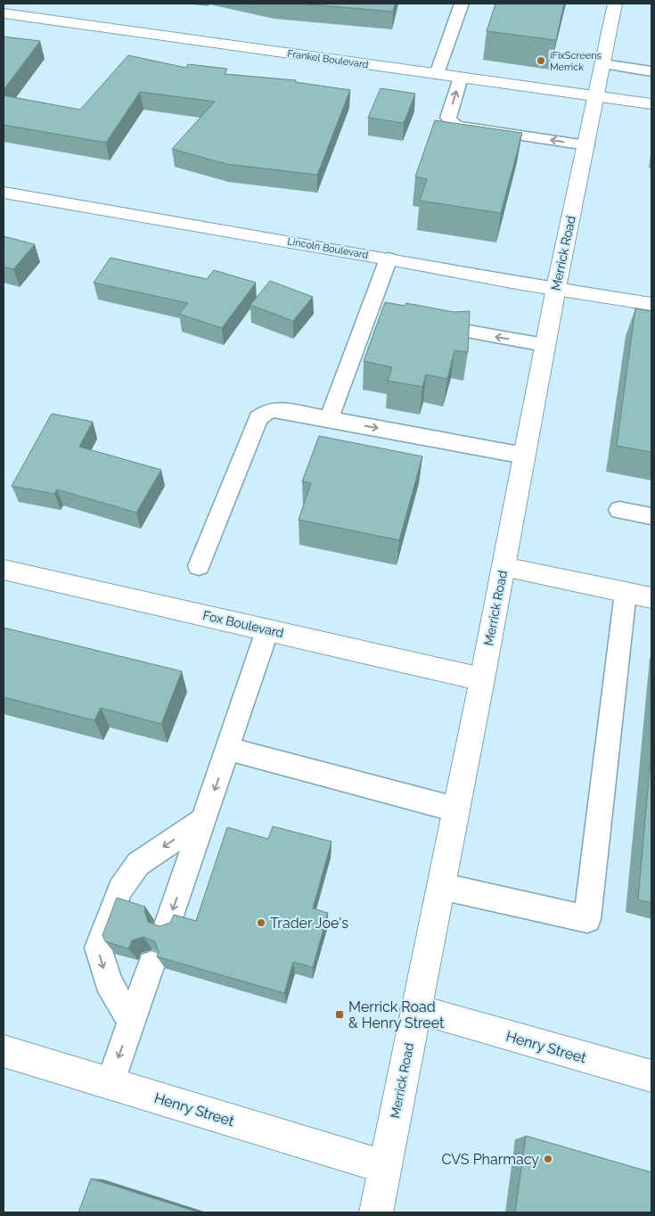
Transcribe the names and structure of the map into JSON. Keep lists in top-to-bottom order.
{
  "streets": {
    "street": [
      "Frankel Boulevard",
      "Lincoln Boulevard",
      "Merrick Road",
      "Fox Boulevard",
      "Henry Street"
    ]
  },
  "crossings": [
    ["Frankel Boulevard", "Merrick Road"],
    ["Lincoln Boulevard", "Merrick Road"],
    ["Merrick Road", "Fox Boulevard"],
    ["Merrick Road", "Henry Street"]
  ],
  "places": {
    "other": ["iFixScreens Merrick", "Trader Joe's", "CVS Pharmacy"],
    "transit": ["Merrick Road & Henry Street"]
  }
}
